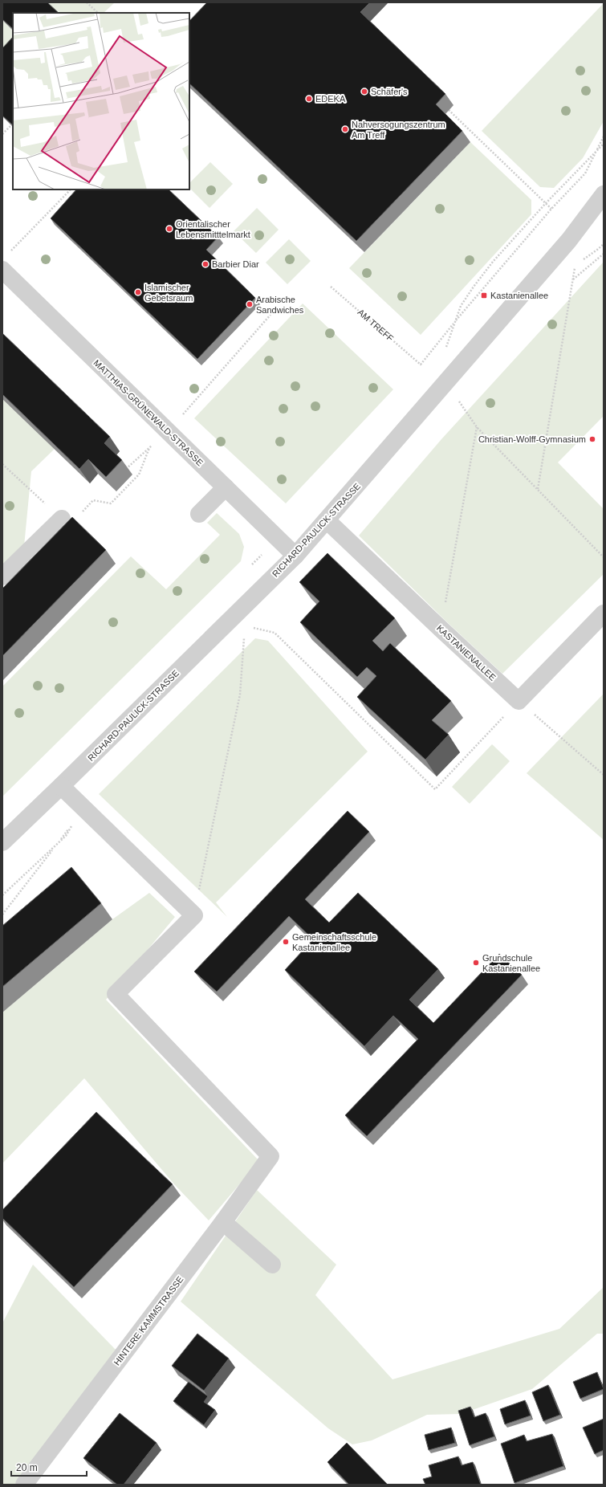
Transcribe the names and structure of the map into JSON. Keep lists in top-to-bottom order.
{
  "streets": {
    "street": [
      "MATTHIAS-GRÜNEWALD-STRASSE",
      "RICHARD-PAULICK-STRASSE",
      "KASTANIENALLEE",
      "HINTERE KAMMSTRASSE"
    ],
    "path": ["AM TREFF"]
  },
  "crossings": [
    ["MATTHIAS-GRÜNEWALD-STRASSE", "RICHARD-PAULICK-STRASSE"],
    ["RICHARD-PAULICK-STRASSE", "KASTANIENALLEE"]
  ],
  "places": {
    "other": [
      "Schäfer's",
      "EDEKA",
      "Nahversogungszentrum Am Treff",
      "Orientalischer Lebensmitttelmarkt",
      "Barbier Diar",
      "Islamischer Gebetsraum",
      "Arabische Sandwiches",
      "Christian-Wolff-Gymnasium",
      "Gemeinschaftsschule Kastanienallee",
      "Grundschule Kastanienallee"
    ],
    "transit": ["Kastanienallee"]
  },
  "scale_bar": "20 m"
}
